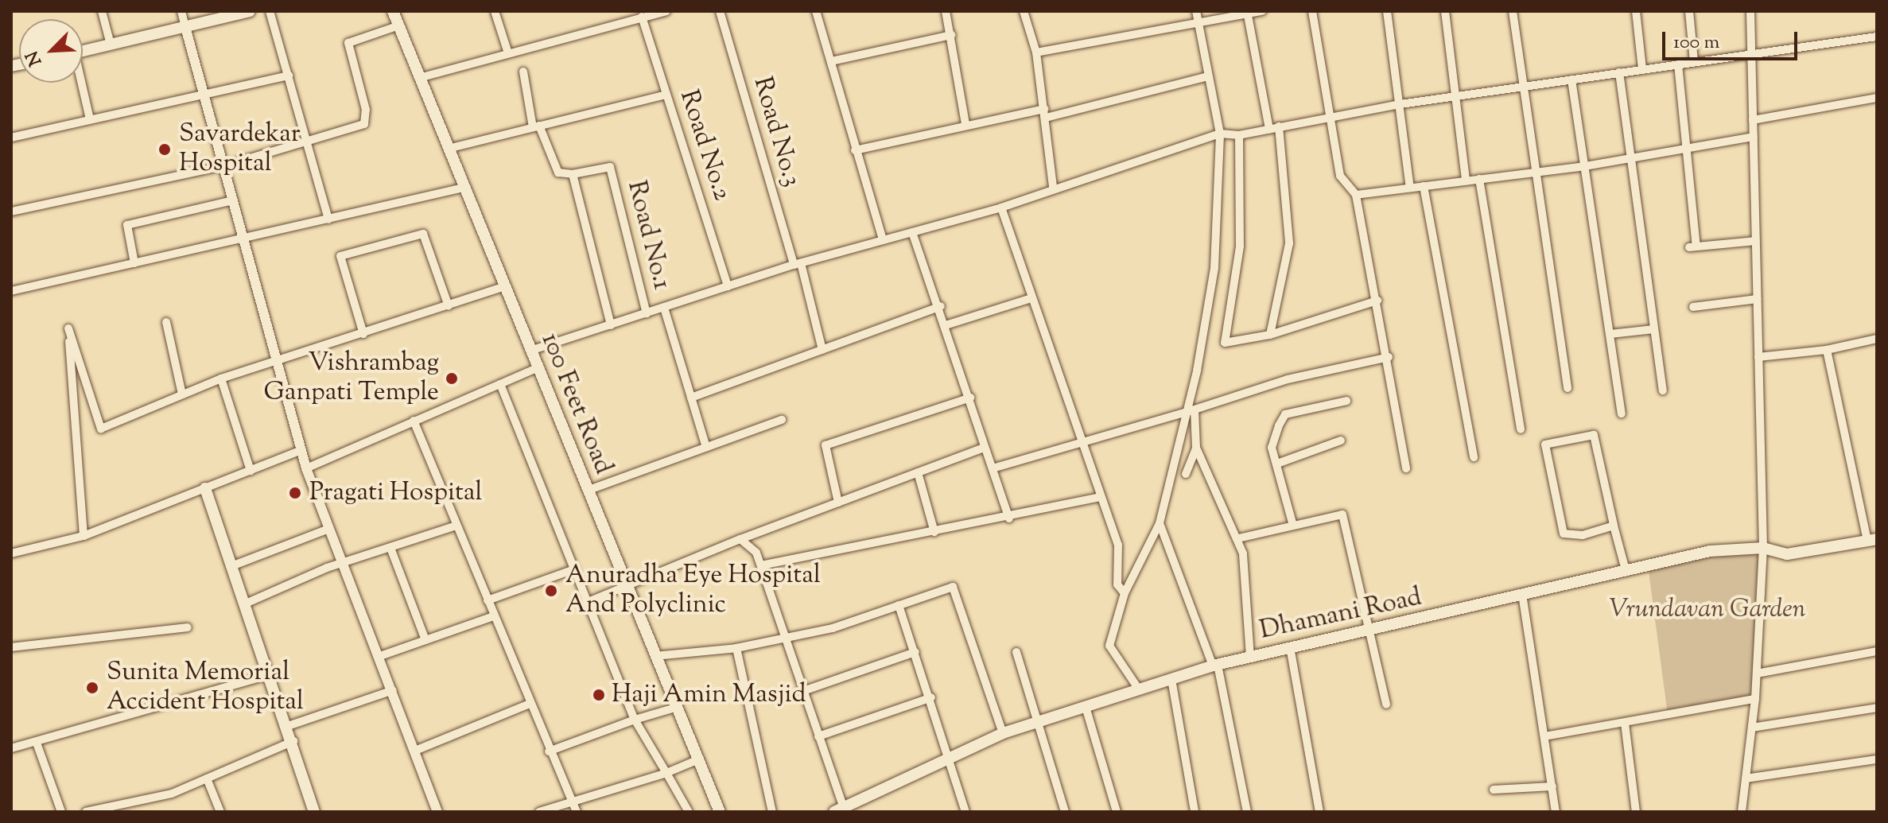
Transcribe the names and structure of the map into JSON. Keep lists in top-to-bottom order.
{
  "streets": {
    "main road": ["100 Feet Road", "Dhamani Road"],
    "street": ["Road No.3", "Road No.2", "Road No.1"]
  },
  "parks": ["Vrundavan Garden"],
  "places": [
    "Savardekar Hospital",
    "Vishrambag Ganpati Temple",
    "Pragati Hospital",
    "Anuradha Eye Hospital And Polyclinic",
    "Sunita Memorial Accident Hospital",
    "Haji Amin Masjid"
  ],
  "scale_bar": "100 m",
  "north": "bottom left"
}
